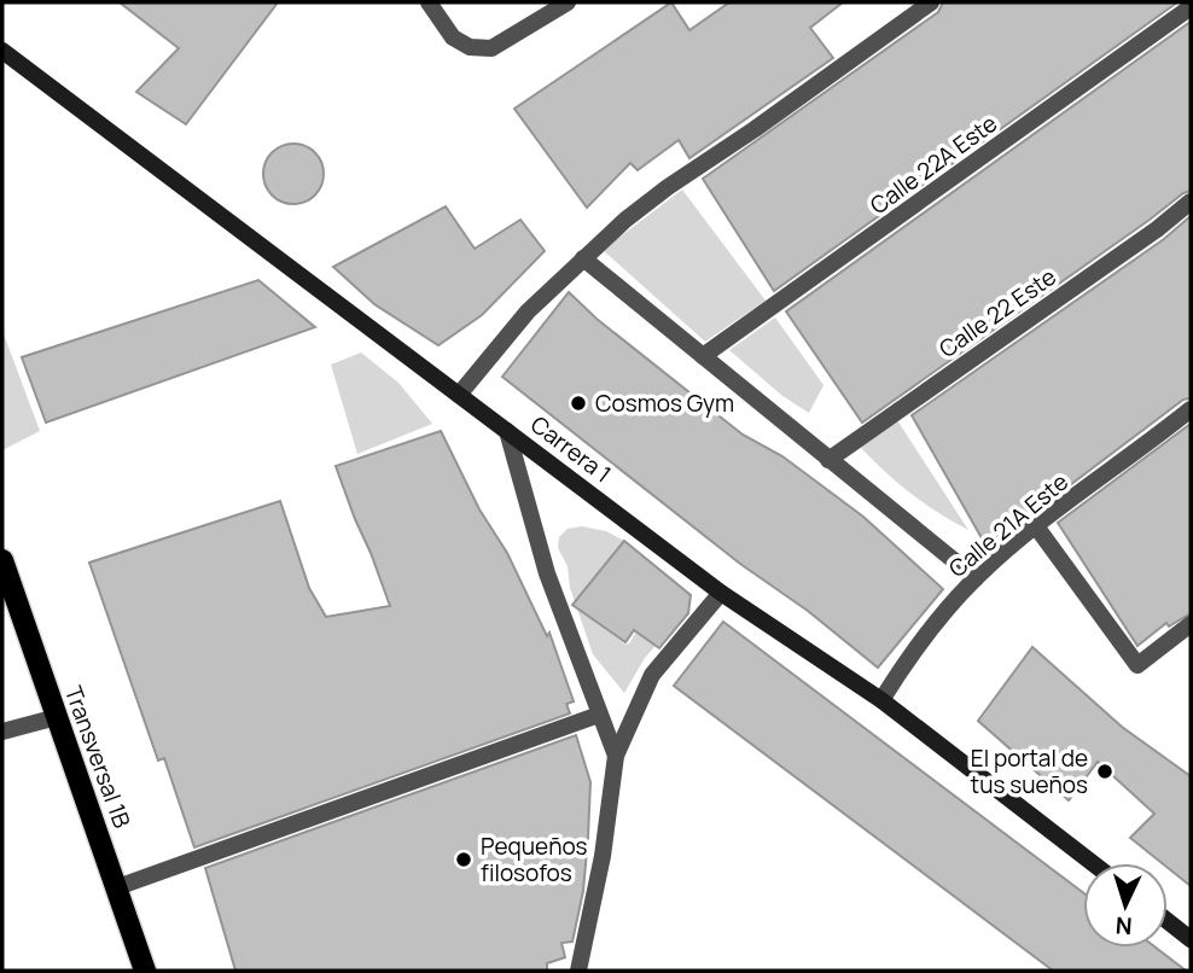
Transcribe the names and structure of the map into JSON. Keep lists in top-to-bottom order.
{
  "streets": {
    "main road": ["Transversal 1B"],
    "street": [
      "Calle 22A Este",
      "Calle 22 Este",
      "Carrera 1",
      "Calle 21A Este"
    ]
  },
  "crossings": [
    ["Carrera 1", "Calle 21A Este"]
  ],
  "places": ["Cosmos Gym", "El portal de tus sueños", "Pequeños filosofos"],
  "north": "bottom"
}
